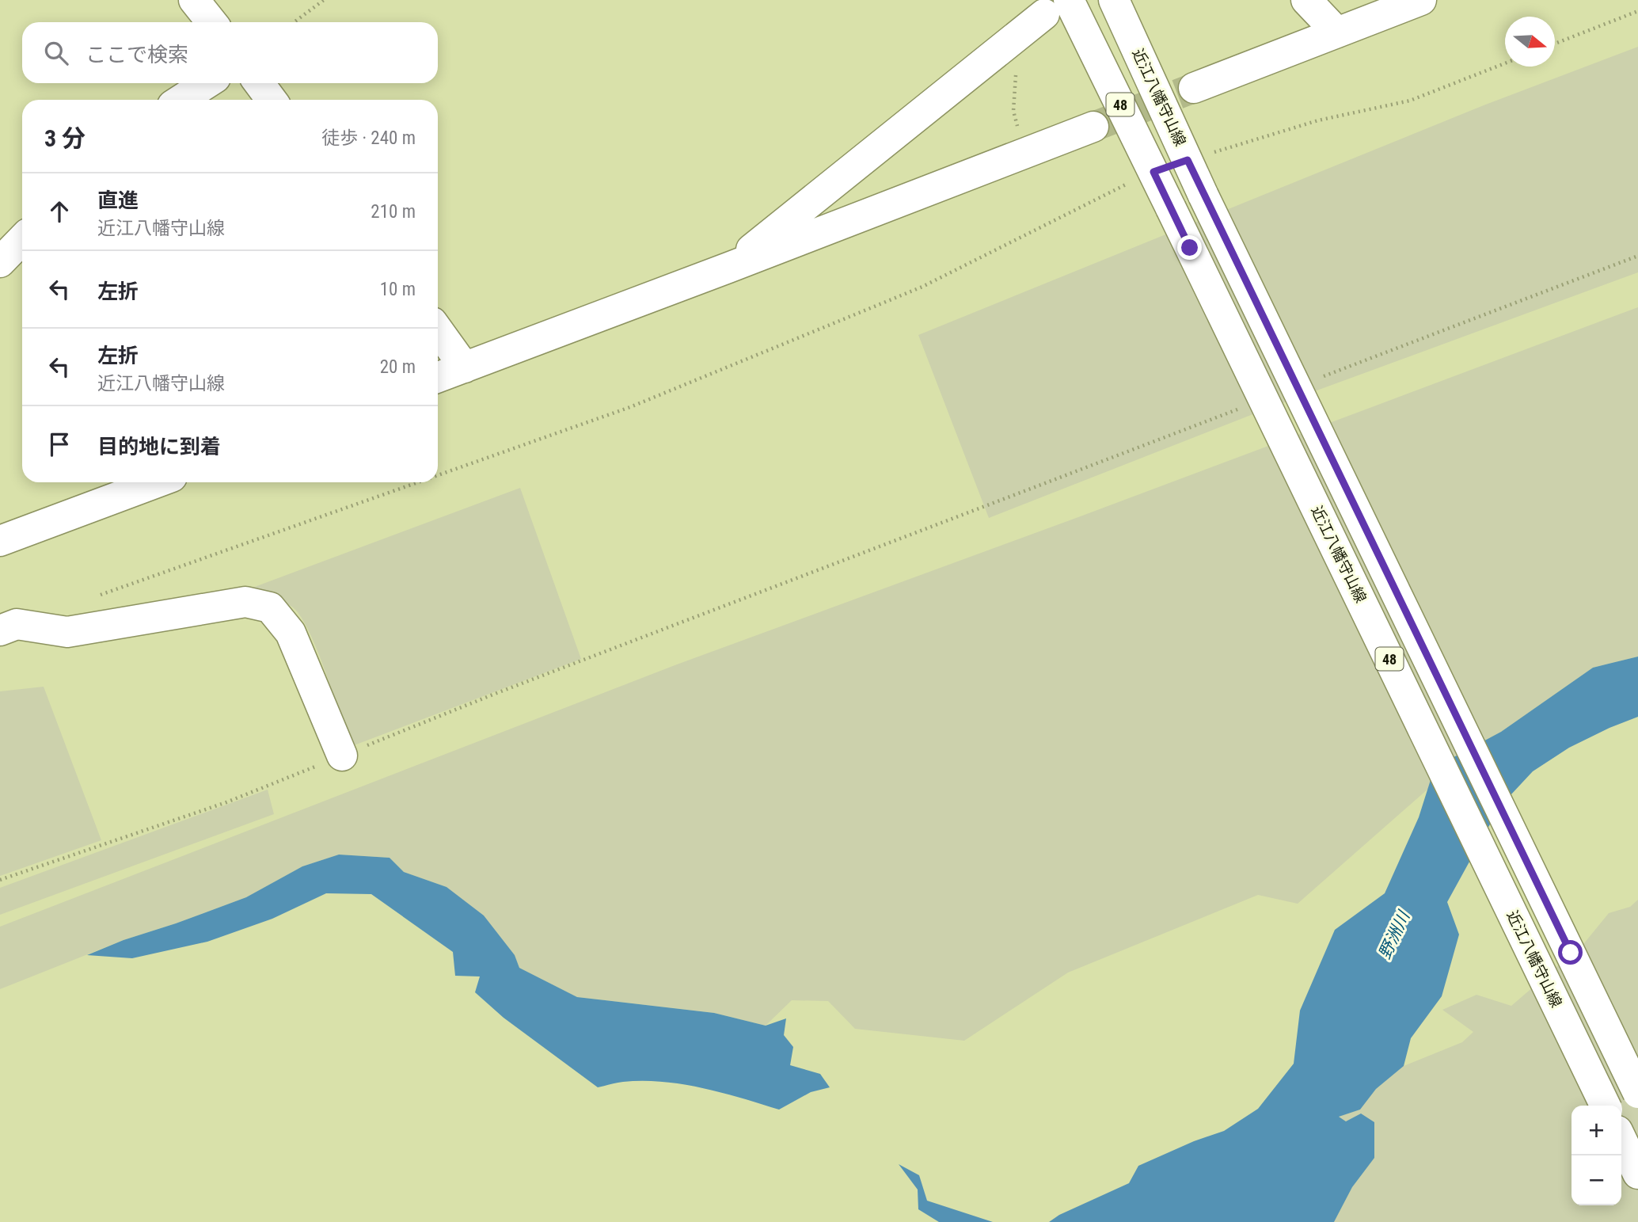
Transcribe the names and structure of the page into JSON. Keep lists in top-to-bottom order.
{
  "streets": {
    "main road": ["近江八幡守山線", "48"]
  },
  "water": ["野洲川"],
  "north": "right",
  "page": {
    "search": "ここで検索",
    "heading": ["3 分", "徒歩 · 240 m"],
    "list": [
      ["直進", "近江八幡守山線", "210 m"],
      ["左折", "10 m"],
      ["左折", "近江八幡守山線", "20 m"],
      "目的地に到着"
    ],
    "map_buttons": ["+", "−"]
  }
}
